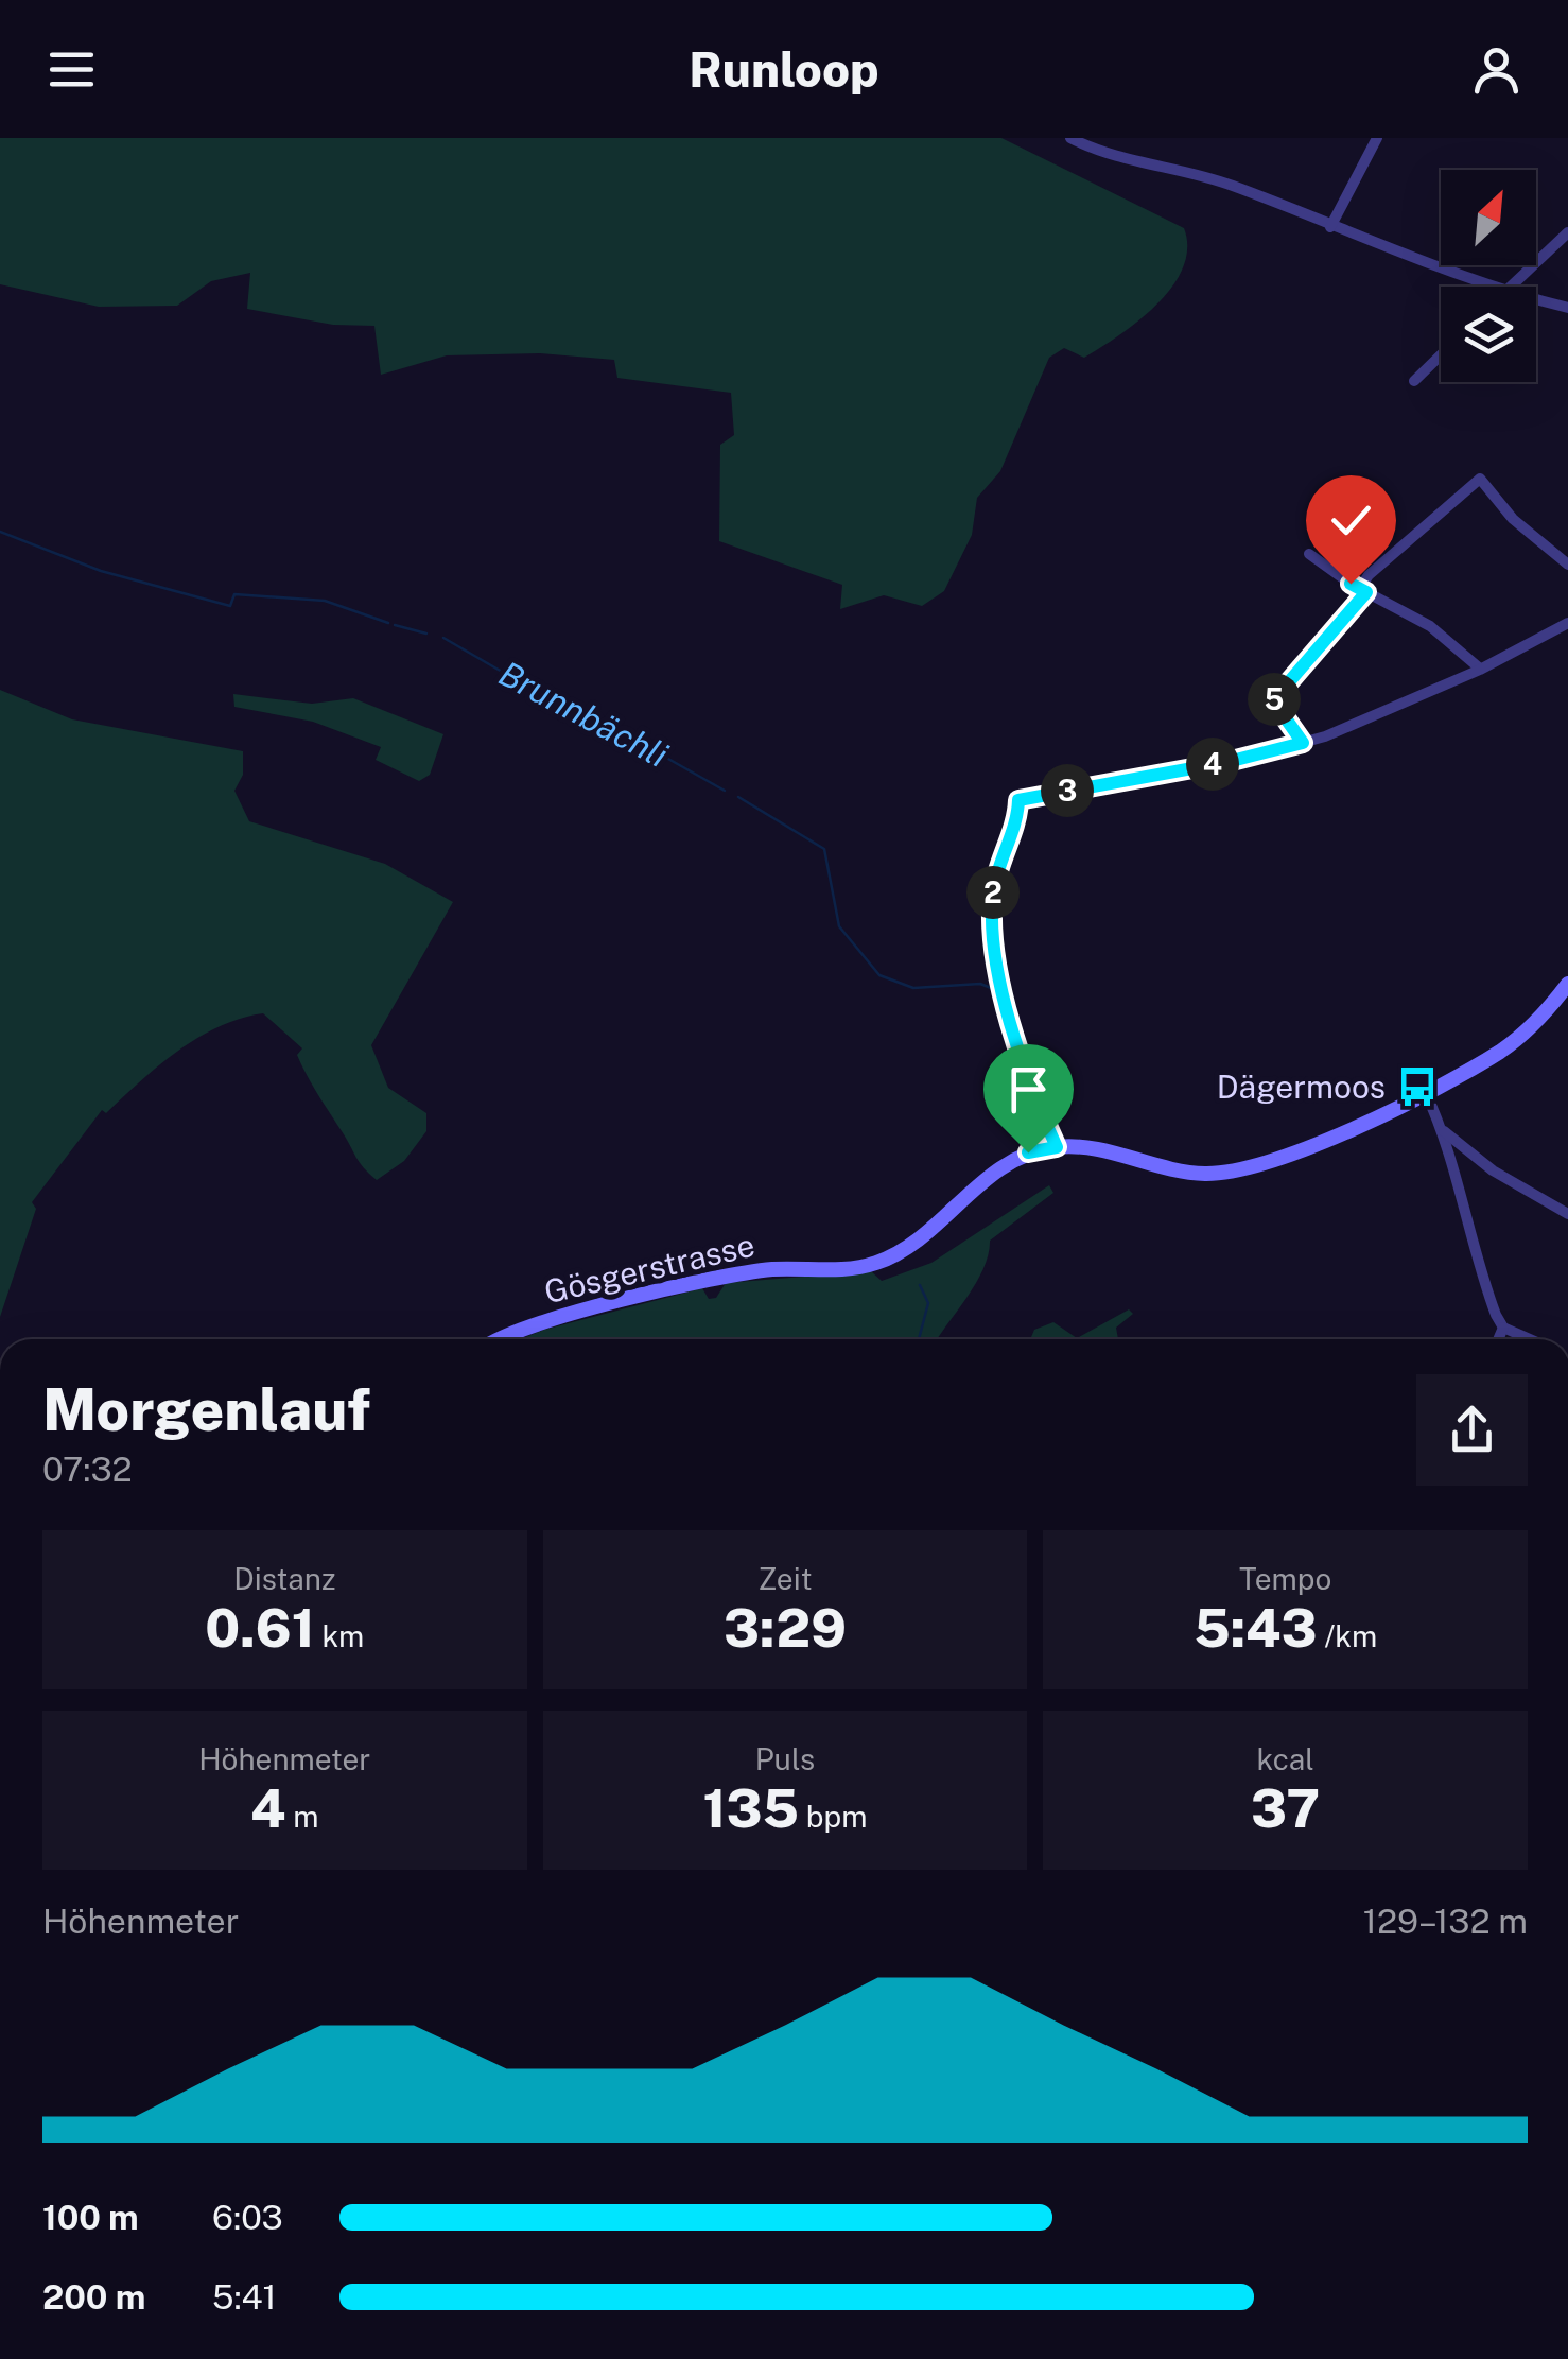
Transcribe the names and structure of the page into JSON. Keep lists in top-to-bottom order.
{
  "streets": {
    "main road": ["Gösgerstrasse"]
  },
  "water": ["Brunnbächli"],
  "places": {
    "bus stop": ["Dägermoos"]
  },
  "north": "top right",
  "page": {
    "header": "Runloop",
    "pins": [
      "5",
      "4",
      "3",
      "2"
    ],
    "heading": ["Morgenlauf", "07:32"],
    "stats": [
      ["Distanz", "0.61 km"],
      ["Zeit", "3:29"],
      ["Tempo", "5:43 /km"],
      ["Höhenmeter", "4 m"],
      ["Puls", "135 bpm"],
      ["kcal", "37"]
    ],
    "chart": ["Höhenmeter", "129–132 m"],
    "list": [
      {
        "name": "100 m",
        "note": "6:03"
      },
      {
        "name": "200 m",
        "note": "5:41"
      }
    ]
  }
}
